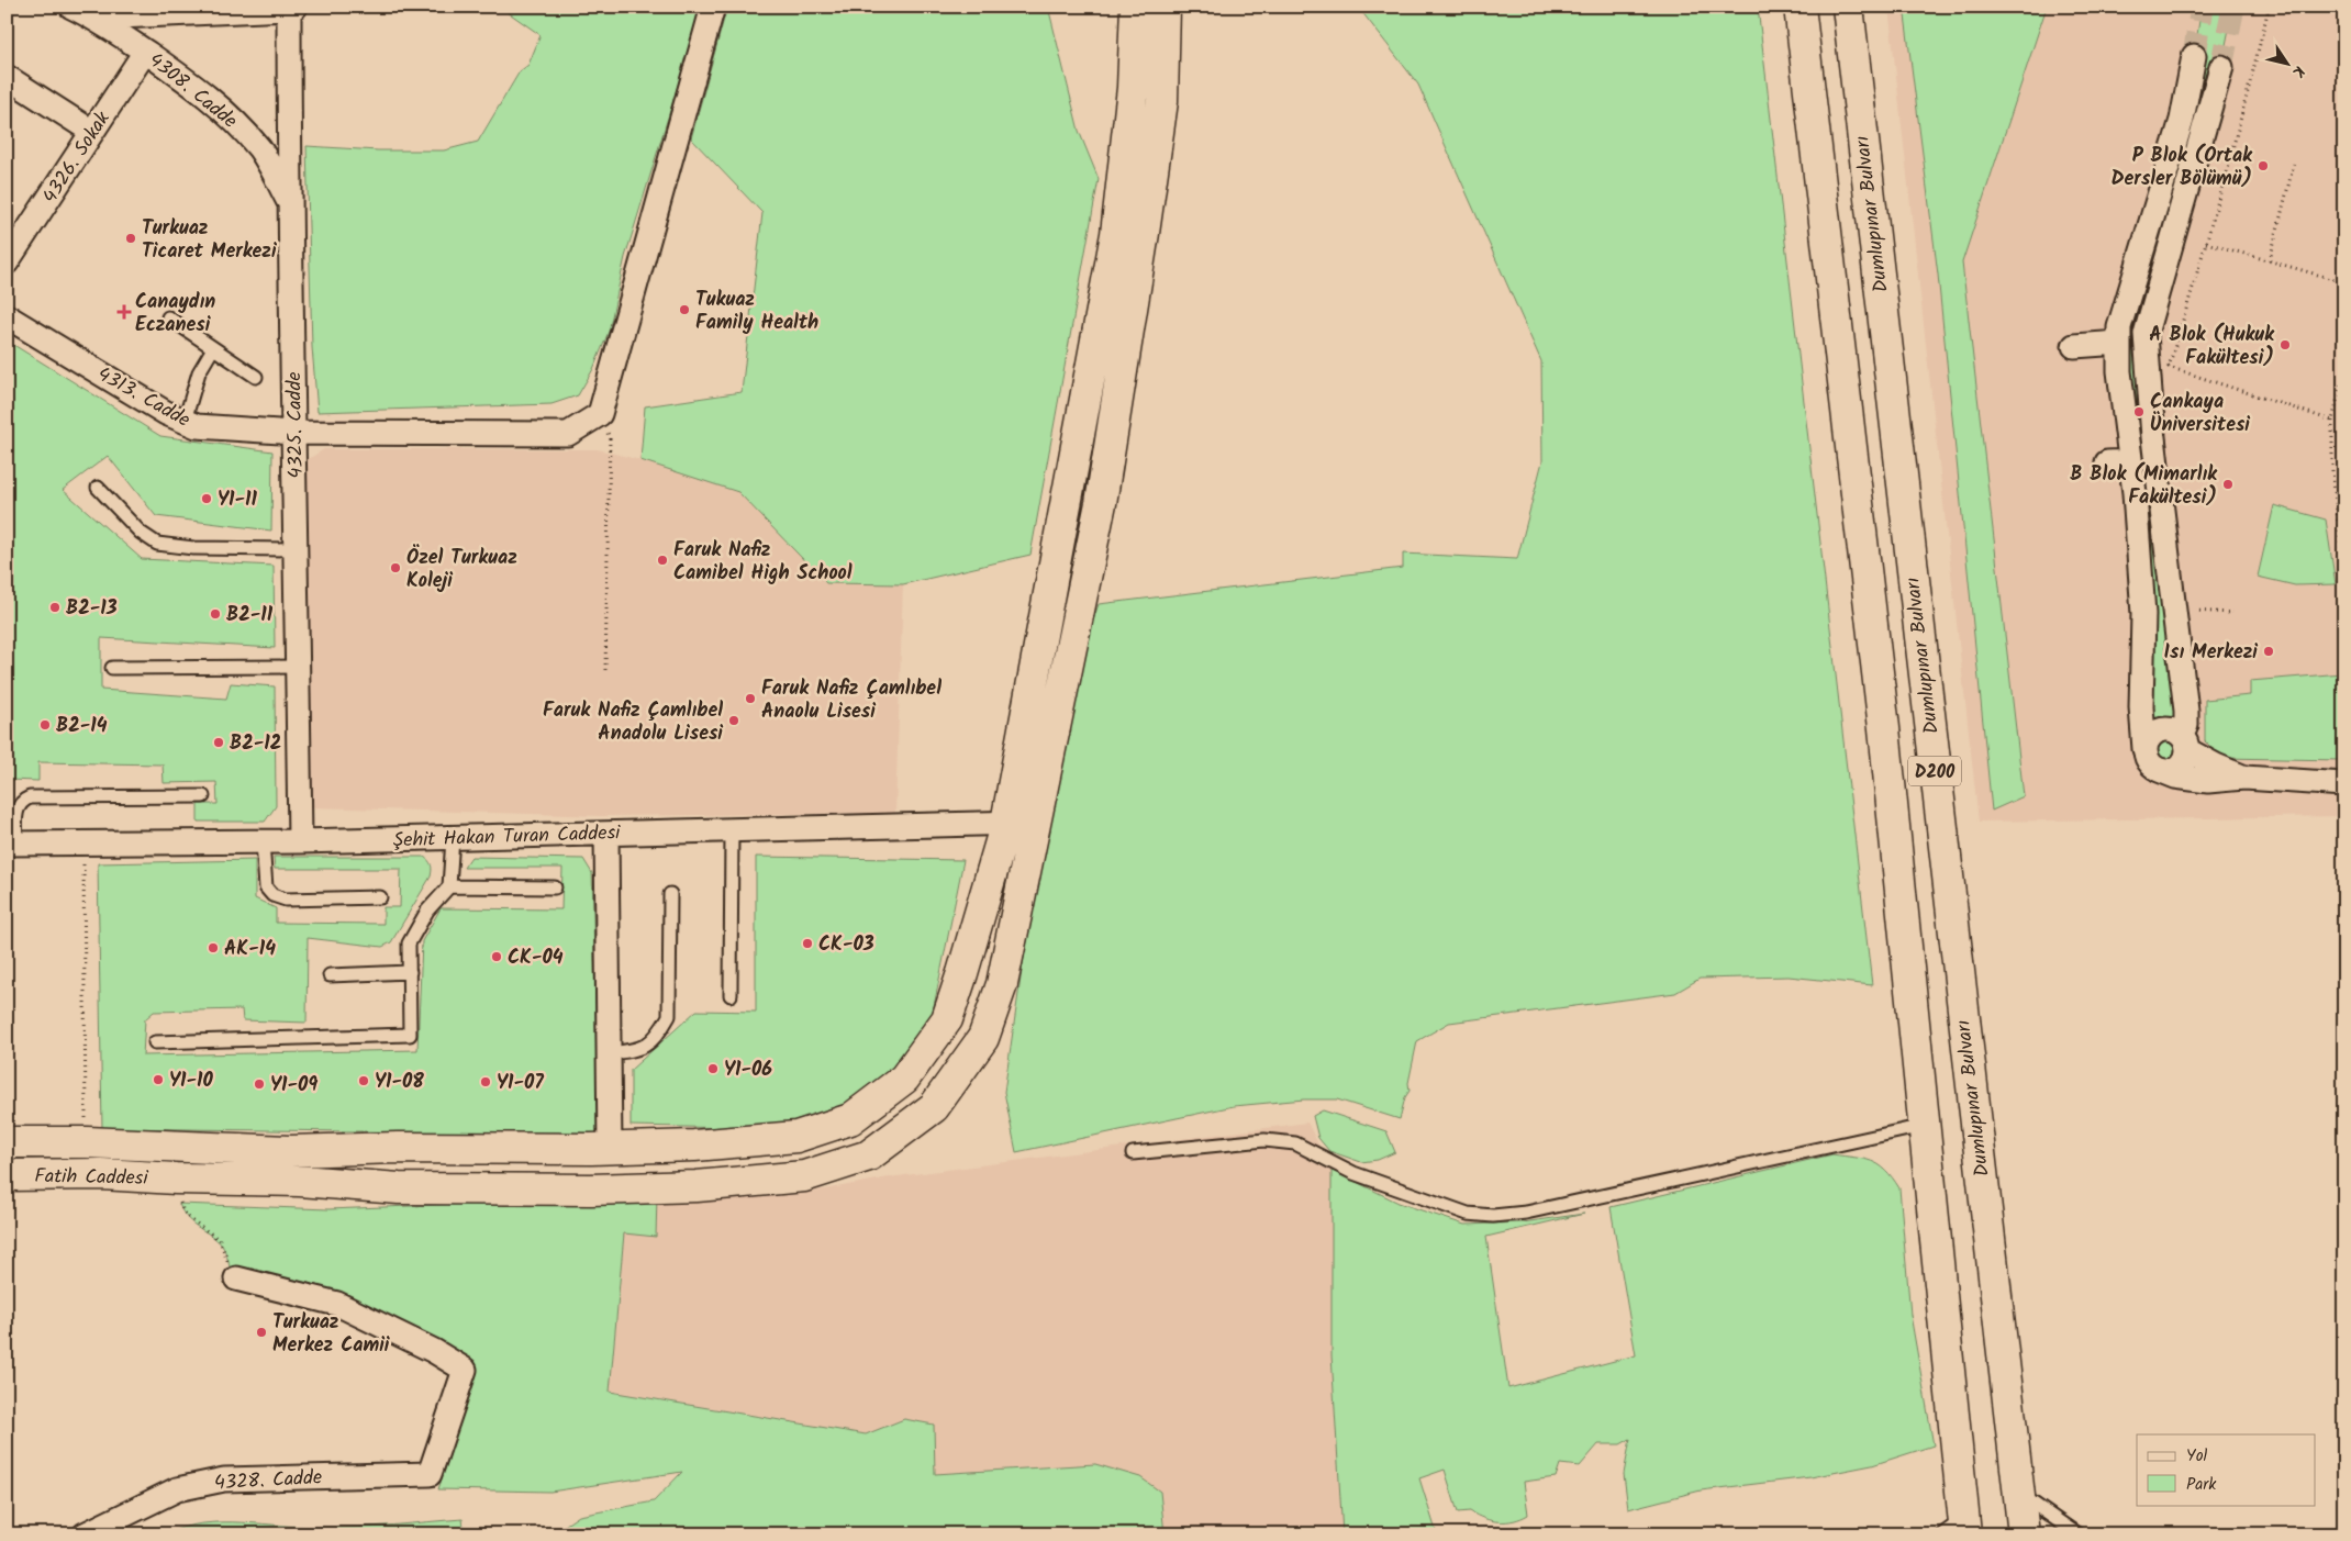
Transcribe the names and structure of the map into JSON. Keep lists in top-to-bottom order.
{
  "streets": {
    "main road": ["Dumlupınar Bulvarı", "D200", "Fatih Caddesi"],
    "street": [
      "4308. Cadde",
      "4326. Sokak",
      "4313. Cadde",
      "4325. Cadde",
      "Şehit Hakan Turan Caddesi",
      "4328. Cadde"
    ]
  },
  "crossings": [
    ["4308. Cadde", "4326. Sokak"],
    ["4308. Cadde", "4325. Cadde"],
    ["4313. Cadde", "4325. Cadde"],
    ["4325. Cadde", "Şehit Hakan Turan Caddesi"],
    ["Şehit Hakan Turan Caddesi", "Fatih Caddesi"]
  ],
  "places": {
    "other": [
      "P Blok (Ortak Dersler Bölümü)",
      "Turkuaz Ticaret Merkezi",
      "Tukuaz Family Health",
      "A Blok (Hukuk Fakültesi)",
      "Çankaya Üniversitesi",
      "B Blok (Mimarlık Fakültesi)",
      "Y1-11",
      "Faruk Nafiz Camibel High School",
      "Özel Turkuaz Koleji",
      "B2-13",
      "B2-11",
      "Isı Merkezi",
      "Faruk Nafiz Çamlıbel Anaolu Lisesi",
      "Faruk Nafiz Çamlıbel Anadolu Lisesi",
      "B2-14",
      "B2-12",
      "CK-03",
      "AK-14",
      "CK-04",
      "Y1-06",
      "Y1-10",
      "Y1-08",
      "Y1-07",
      "Y1-09",
      "Turkuaz Merkez Camii"
    ],
    "health": ["Canaydın Eczanesi"]
  },
  "legend": ["Yol", "Park"],
  "north": "bottom right"
}
